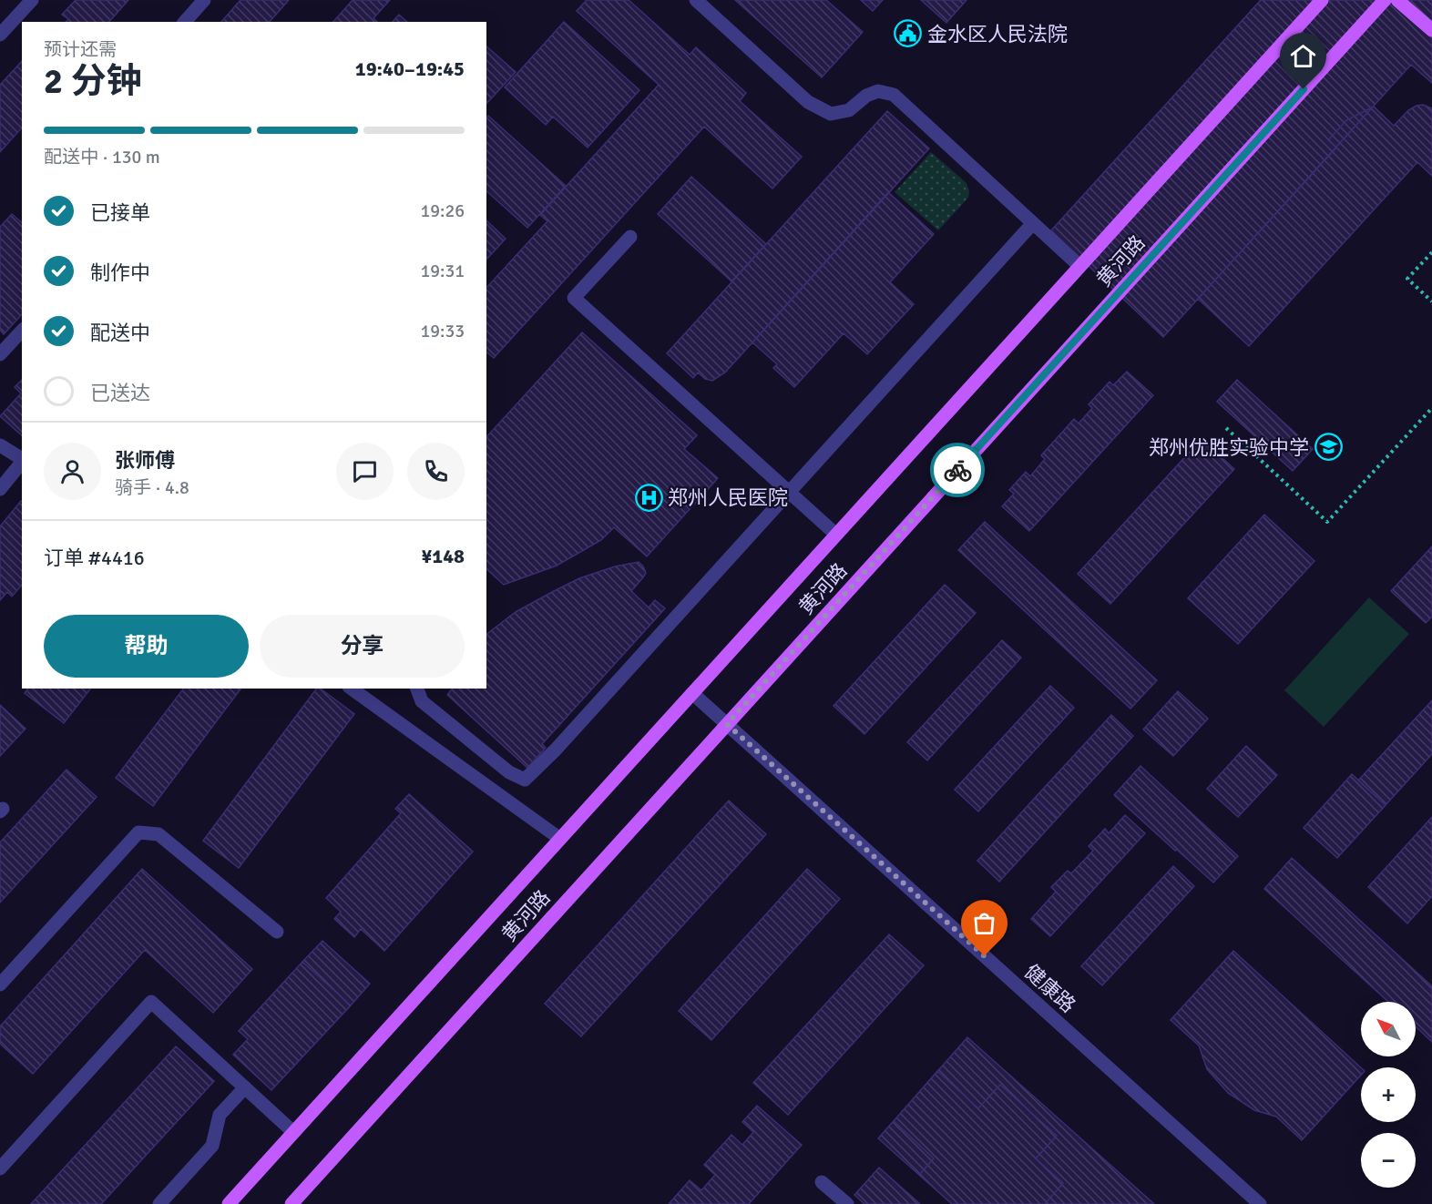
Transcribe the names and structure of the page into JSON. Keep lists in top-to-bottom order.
{
  "streets": {
    "main road": ["黄河路"],
    "street": ["健康路"]
  },
  "crossings": [
    ["黄河路", "健康路"]
  ],
  "places": {
    "public building": ["金水区人民法院"],
    "school or university": ["郑州优胜实验中学"],
    "hospital": ["郑州人民医院"]
  },
  "north": "top left",
  "page": {
    "heading": ["2 分钟", "预计还需", "19:40–19:45"],
    "panel": [
      "张师傅",
      "骑手 · 4.8",
      "订单 #4416",
      "¥148"
    ],
    "bar": "配送中 · 130 m",
    "list": [
      ["已接单", "19:26"],
      ["制作中", "19:31"],
      ["配送中", "19:33"],
      "已送达"
    ],
    "buttons": ["帮助", "分享"],
    "map_buttons": ["+", "−"]
  }
}
